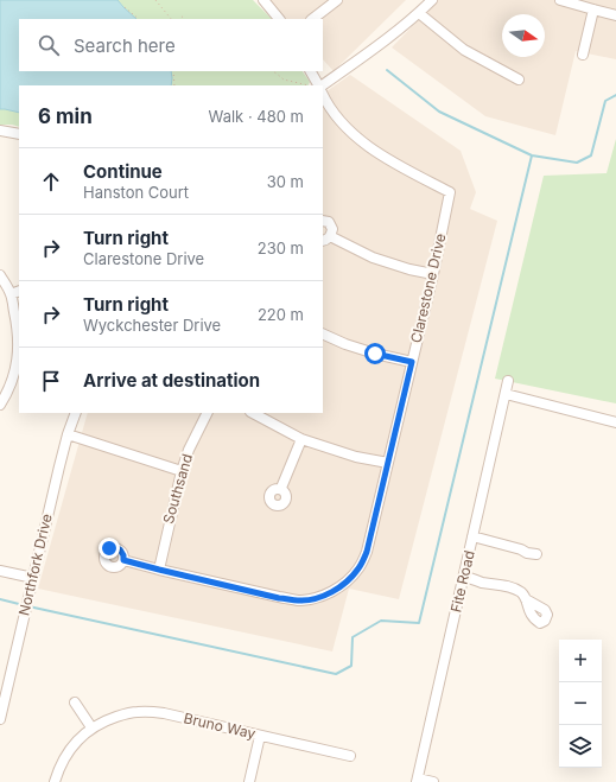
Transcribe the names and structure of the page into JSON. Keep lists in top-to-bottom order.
{
  "streets": {
    "street": [
      "Clarestone Drive",
      "Southsand",
      "Northfork Drive",
      "Fite Road",
      "Bruno Way"
    ]
  },
  "crossings": [
    ["Clarestone Drive", "Southsand"]
  ],
  "north": "right",
  "page": {
    "search": "Search here",
    "heading": ["6 min", "Walk · 480 m"],
    "list": [
      ["Continue", "Hanston Court", "30 m"],
      ["Turn right", "Clarestone Drive", "230 m"],
      ["Turn right", "Wyckchester Drive", "220 m"],
      "Arrive at destination"
    ],
    "map_buttons": ["+", "−"]
  }
}
